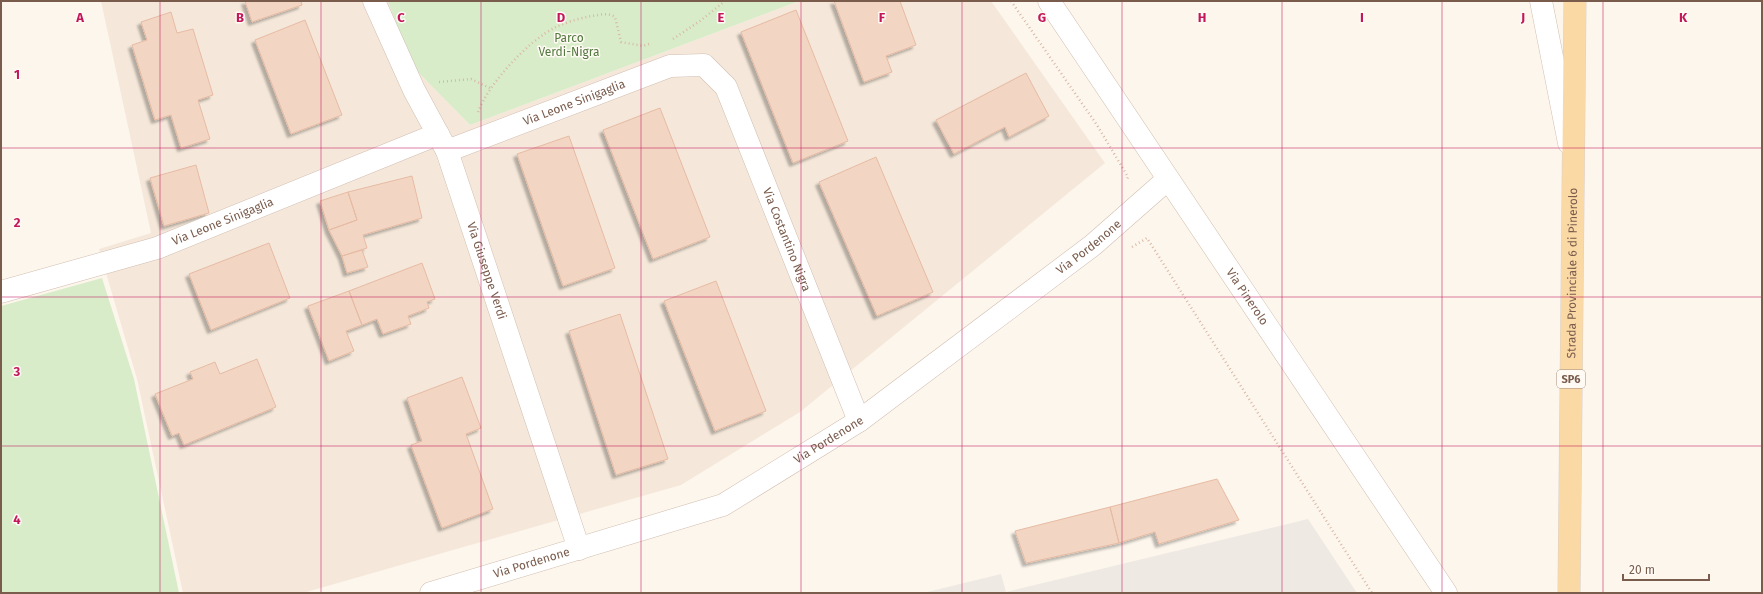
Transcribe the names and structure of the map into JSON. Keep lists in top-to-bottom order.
{
  "streets": {
    "main road": ["Strada Provinciale 6 di Pinerolo", "SP6"],
    "street": [
      "Via Leone Sinigaglia",
      "Via Costantino Nigra",
      "Via Pordenone",
      "Via Giuseppe Verdi",
      "Via Pinerolo"
    ]
  },
  "crossings": [
    ["Via Leone Sinigaglia", "Via Costantino Nigra"],
    ["Via Leone Sinigaglia", "Via Giuseppe Verdi"],
    ["Via Costantino Nigra", "Via Pordenone"],
    ["Via Pordenone", "Via Giuseppe Verdi"],
    ["Via Pordenone", "Via Pinerolo"]
  ],
  "parks": ["Parco Verdi-Nigra"],
  "scale_bar": "20 m",
  "grid": {
    "columns": [
      "A",
      "B",
      "C",
      "D",
      "E",
      "F",
      "G",
      "H",
      "I",
      "J",
      "K"
    ],
    "rows": [
      "1",
      "2",
      "3",
      "4"
    ]
  }
}
